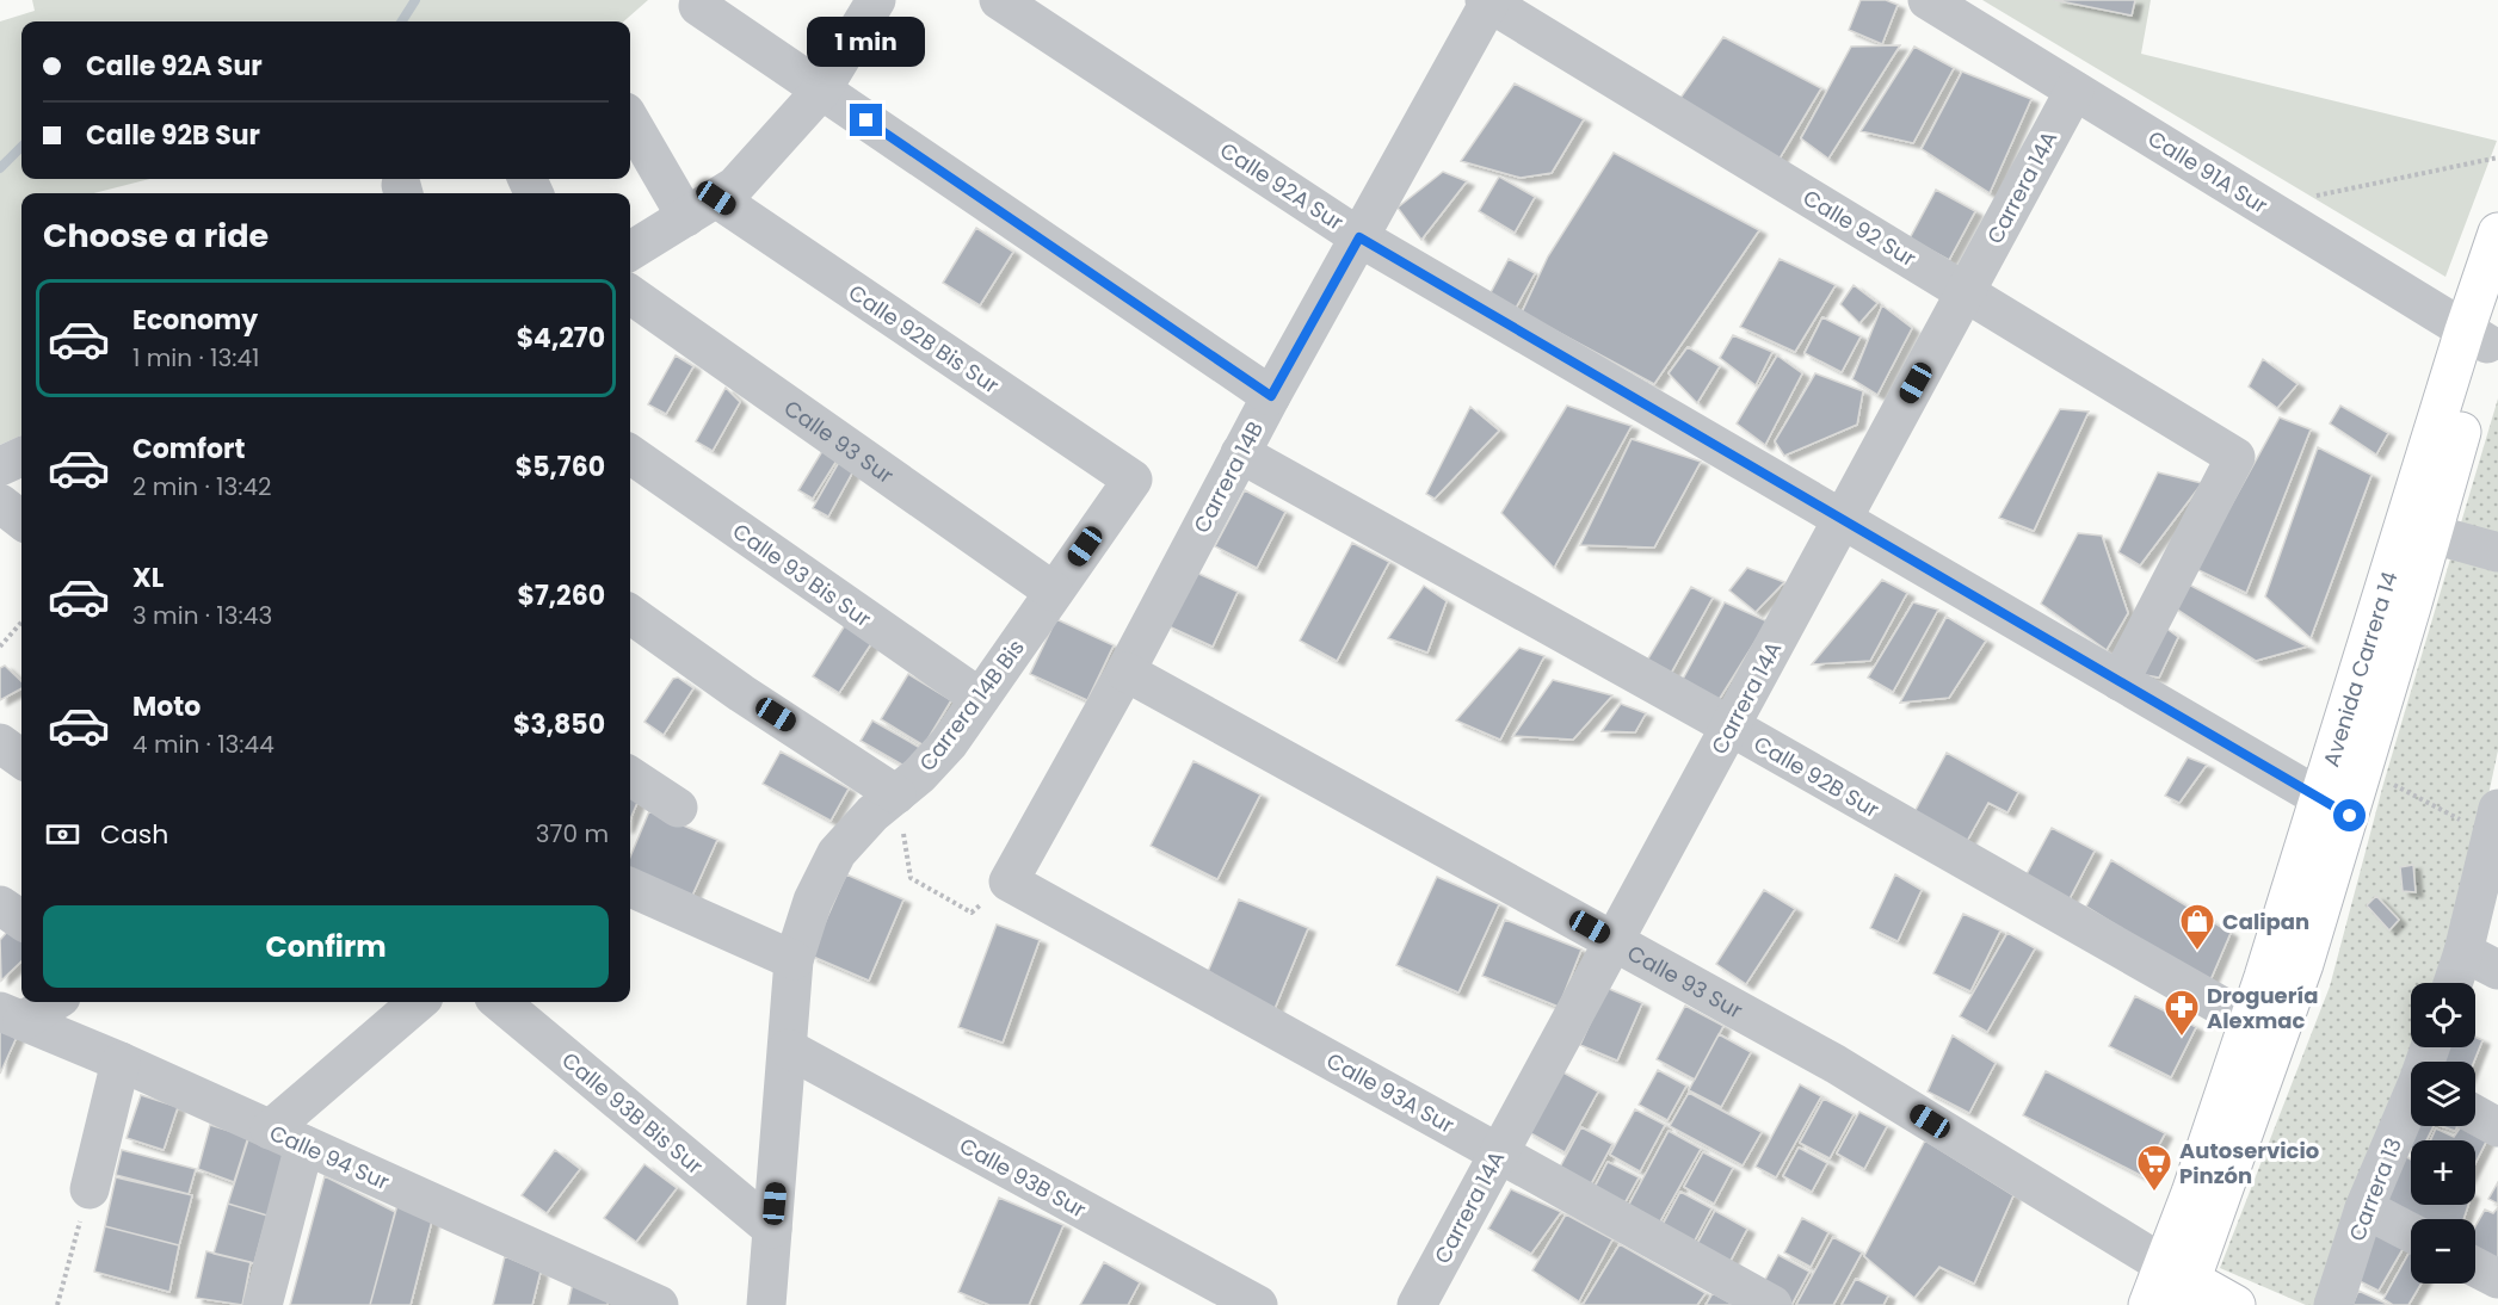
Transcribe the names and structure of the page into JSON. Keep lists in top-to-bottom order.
{
  "streets": {
    "main road": ["Calle 93 Sur", "Avenida Carrera 14"],
    "street": [
      "Calle 91A Sur",
      "Calle 92A Sur",
      "Carrera 14A",
      "Calle 92 Sur",
      "Calle 92B Bis Sur",
      "Carrera 14B",
      "Calle 93 Bis Sur",
      "Carrera 14B Bis",
      "Calle 92B Sur",
      "Calle 93A Sur",
      "Calle 93B Bis Sur",
      "Calle 94 Sur",
      "Calle 93B Sur",
      "Carrera 13"
    ]
  },
  "crossings": [
    ["Calle 91A Sur", "Carrera 14A"],
    ["Calle 91A Sur", "Avenida Carrera 14"],
    ["Calle 92A Sur", "Carrera 14A"],
    ["Calle 92A Sur", "Calle 92 Sur"],
    ["Calle 92A Sur", "Carrera 14B"],
    ["Calle 92A Sur", "Avenida Carrera 14"],
    ["Carrera 14A", "Calle 92 Sur"],
    ["Carrera 14A", "Calle 93 Sur"],
    ["Carrera 14A", "Calle 92B Sur"],
    ["Carrera 14A", "Calle 93A Sur"],
    ["Calle 92 Sur", "Carrera 14B"],
    ["Calle 92B Bis Sur", "Carrera 14B Bis"],
    ["Calle 93 Sur", "Carrera 14B"],
    ["Calle 93 Sur", "Avenida Carrera 14"],
    ["Calle 93 Sur", "Carrera 14B Bis"],
    ["Carrera 14B", "Calle 92B Sur"],
    ["Carrera 14B", "Calle 93A Sur"],
    ["Calle 93 Bis Sur", "Carrera 14B Bis"],
    ["Avenida Carrera 14", "Calle 92B Sur"],
    ["Carrera 14B Bis", "Calle 93B Bis Sur"],
    ["Carrera 14B Bis", "Calle 93B Sur"]
  ],
  "places": {
    "shop": ["Calipan"],
    "pharmacy": ["Droguería Alexmac"],
    "supermarket": ["Autoservicio Pinzón"]
  },
  "page": {
    "bubble": "1 min",
    "banner": ["Calle 92A Sur", "Calle 92B Sur"],
    "heading": "Choose a ride",
    "list": [
      {
        "name": "Economy",
        "note": "1 min · 13:41",
        "value": "$4,270"
      },
      {
        "name": "Comfort",
        "note": "2 min · 13:42",
        "value": "$5,760"
      },
      {
        "name": "XL",
        "note": "3 min · 13:43",
        "value": "$7,260"
      },
      {
        "name": "Moto",
        "note": "4 min · 13:44",
        "value": "$3,850"
      }
    ],
    "pay": ["Cash", "370 m"],
    "buttons": "Confirm",
    "map_buttons": ["+", "−"]
  }
}
